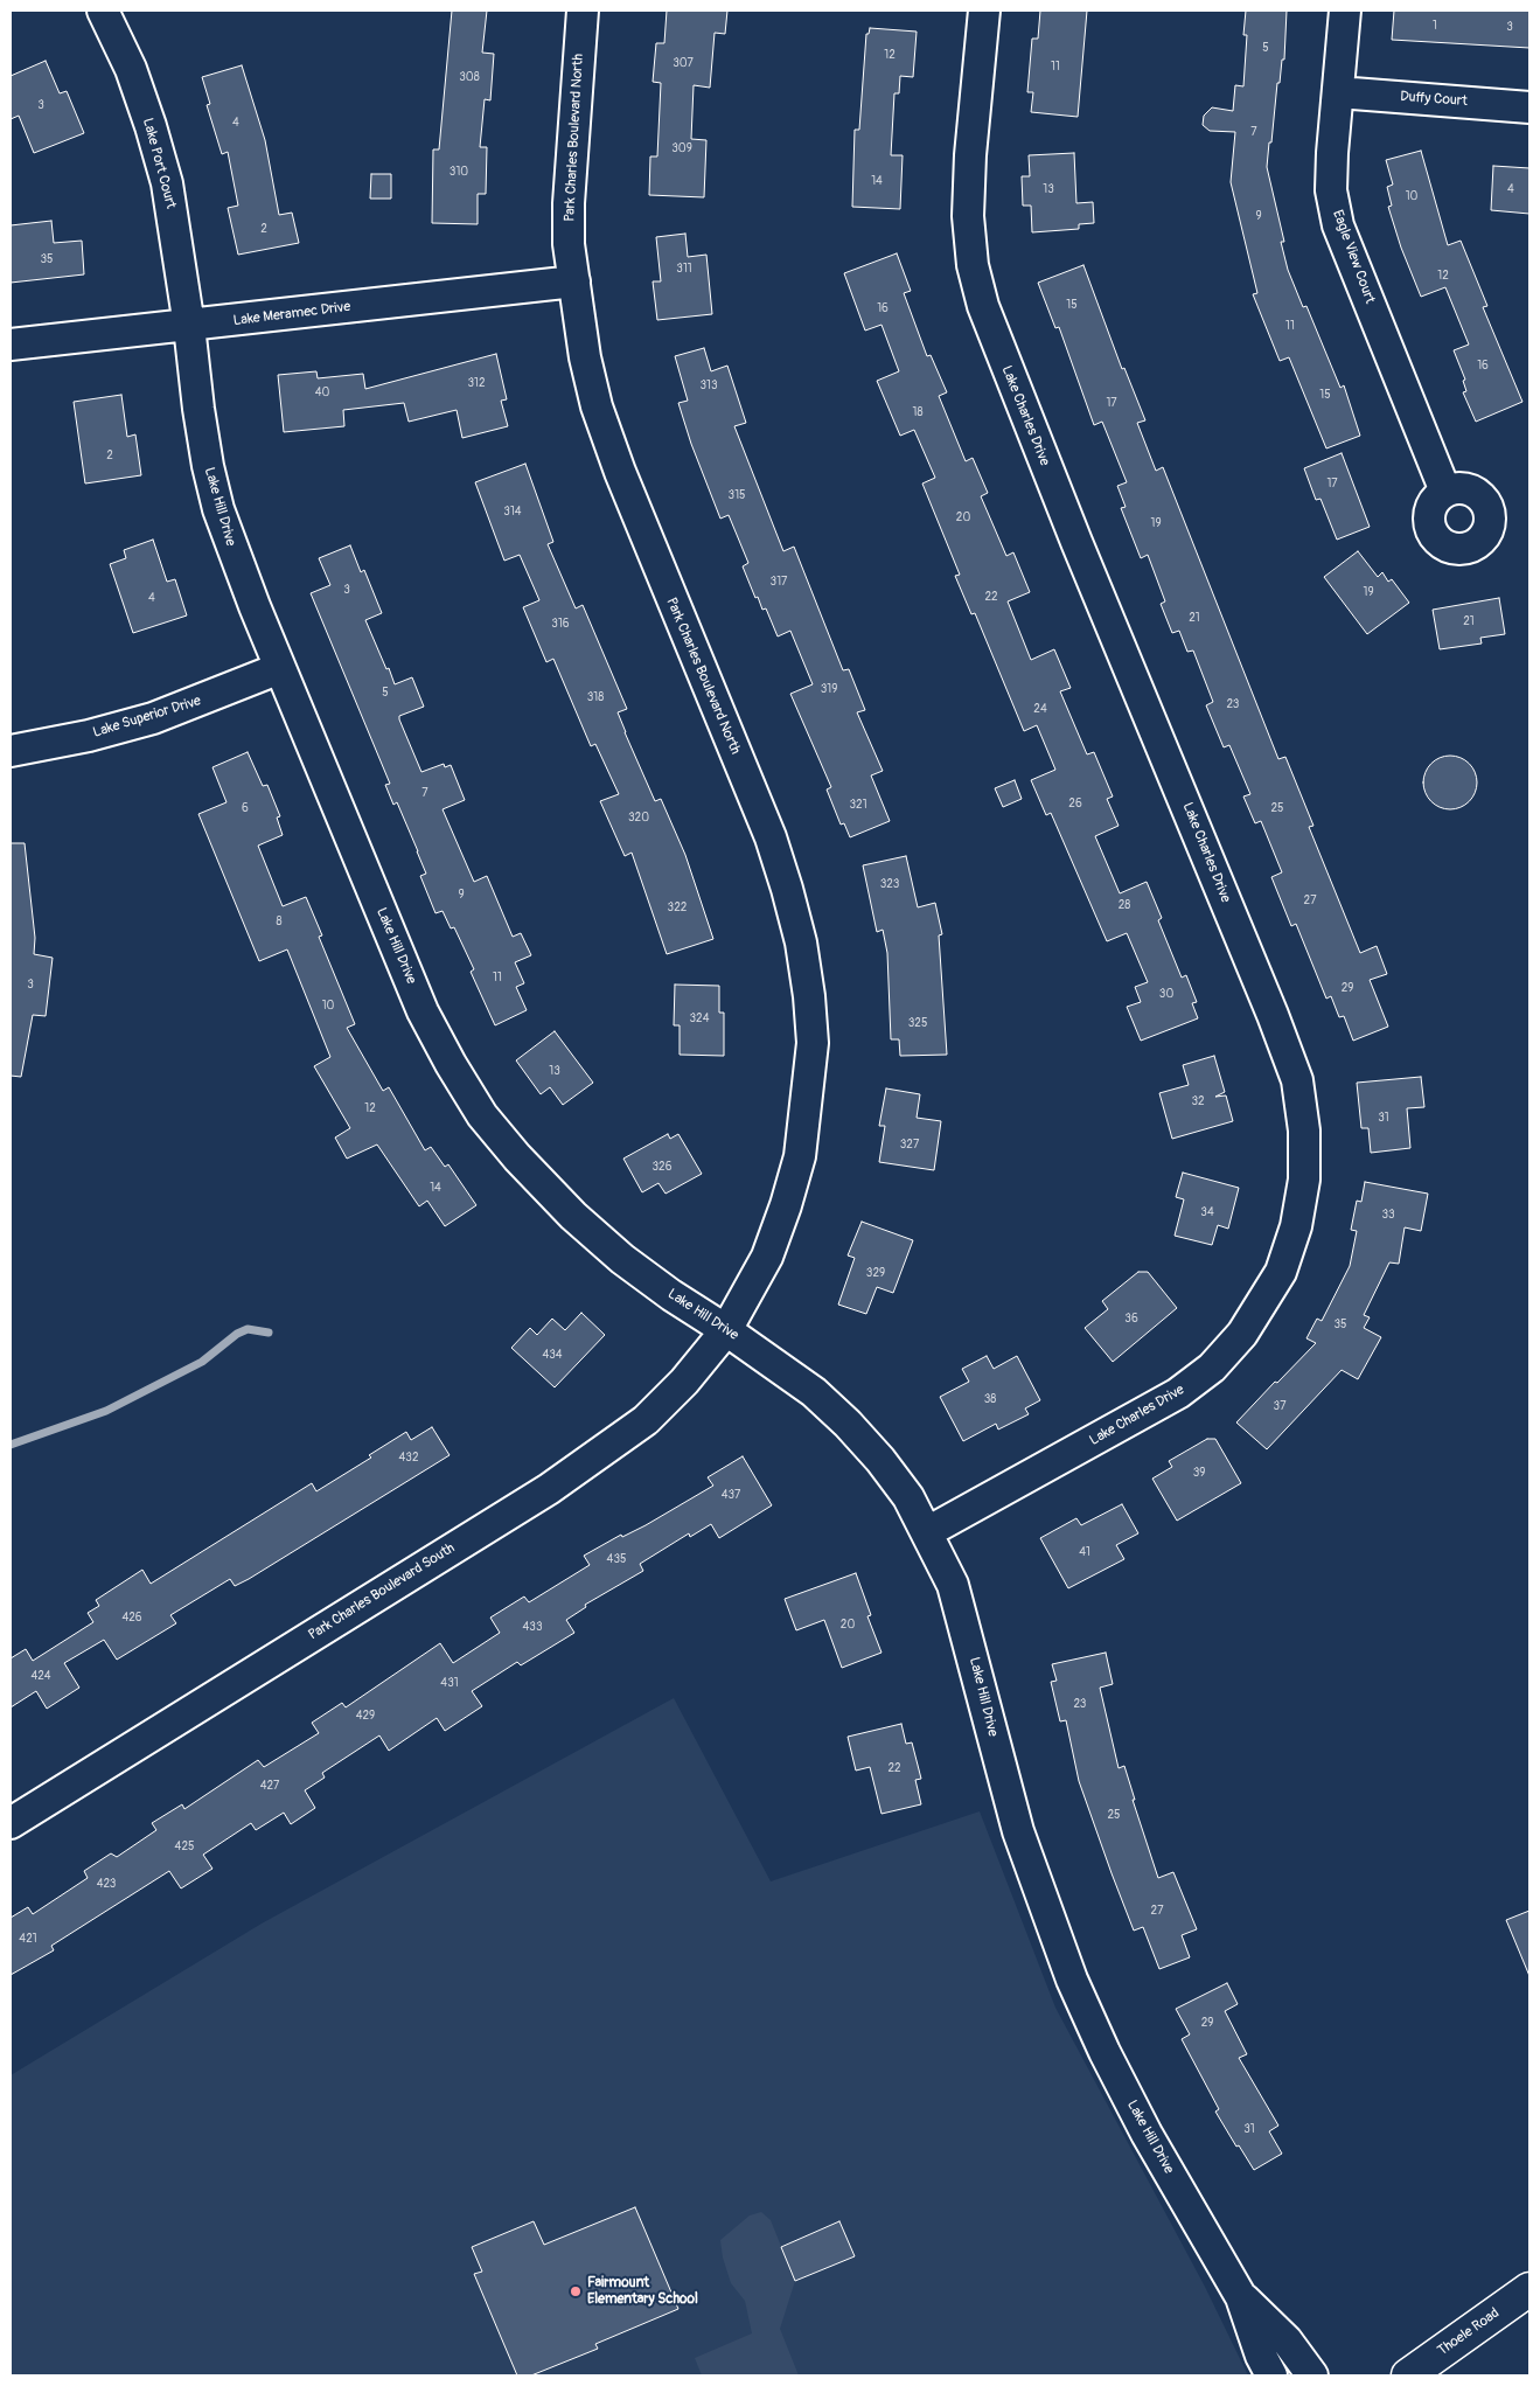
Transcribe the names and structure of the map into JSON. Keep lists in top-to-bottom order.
{
  "streets": {
    "main road": ["Thoele Road"],
    "street": [
      "Duffy Court",
      "Park Charles Boulevard North",
      "Lake Port Court",
      "Eagle View Court",
      "Lake Meramec Drive",
      "Lake Charles Drive",
      "Lake Hill Drive",
      "Lake Superior Drive",
      "Park Charles Boulevard South"
    ]
  },
  "crossings": [
    ["Duffy Court", "Eagle View Court"],
    ["Park Charles Boulevard North", "Lake Meramec Drive"],
    ["Park Charles Boulevard North", "Lake Hill Drive"],
    ["Park Charles Boulevard North", "Park Charles Boulevard South"],
    ["Lake Port Court", "Lake Meramec Drive"],
    ["Lake Port Court", "Lake Hill Drive"],
    ["Lake Meramec Drive", "Lake Hill Drive"],
    ["Lake Charles Drive", "Lake Hill Drive"],
    ["Lake Hill Drive", "Lake Superior Drive"],
    ["Lake Hill Drive", "Park Charles Boulevard South"]
  ],
  "places": ["Fairmount Elementary School"],
  "house_numbers": [
    "1",
    "3",
    "5",
    "12",
    "307",
    "11",
    "308",
    "3",
    "4",
    "7",
    "309",
    "310",
    "14",
    "13",
    "4",
    "10",
    "9",
    "2",
    "35",
    "311",
    "12",
    "15",
    "16",
    "11",
    "16",
    "312",
    "313",
    "40",
    "15",
    "17",
    "18",
    "2",
    "17",
    "315",
    "314",
    "20",
    "19",
    "317",
    "3",
    "19",
    "22",
    "4",
    "21",
    "21",
    "316",
    "319",
    "5",
    "318",
    "23",
    "24",
    "7",
    "26",
    "321",
    "6",
    "25",
    "320",
    "323",
    "9",
    "27",
    "28",
    "322",
    "8",
    "11",
    "3",
    "29",
    "30",
    "10",
    "324",
    "325",
    "13",
    "32",
    "12",
    "31",
    "327",
    "326",
    "14",
    "34",
    "33",
    "329",
    "36",
    "35",
    "434",
    "38",
    "37",
    "432",
    "39",
    "437",
    "41",
    "435",
    "426",
    "20",
    "433",
    "424",
    "431",
    "23",
    "429",
    "22",
    "427",
    "25",
    "425",
    "423",
    "27",
    "421",
    "29",
    "31"
  ]
}
